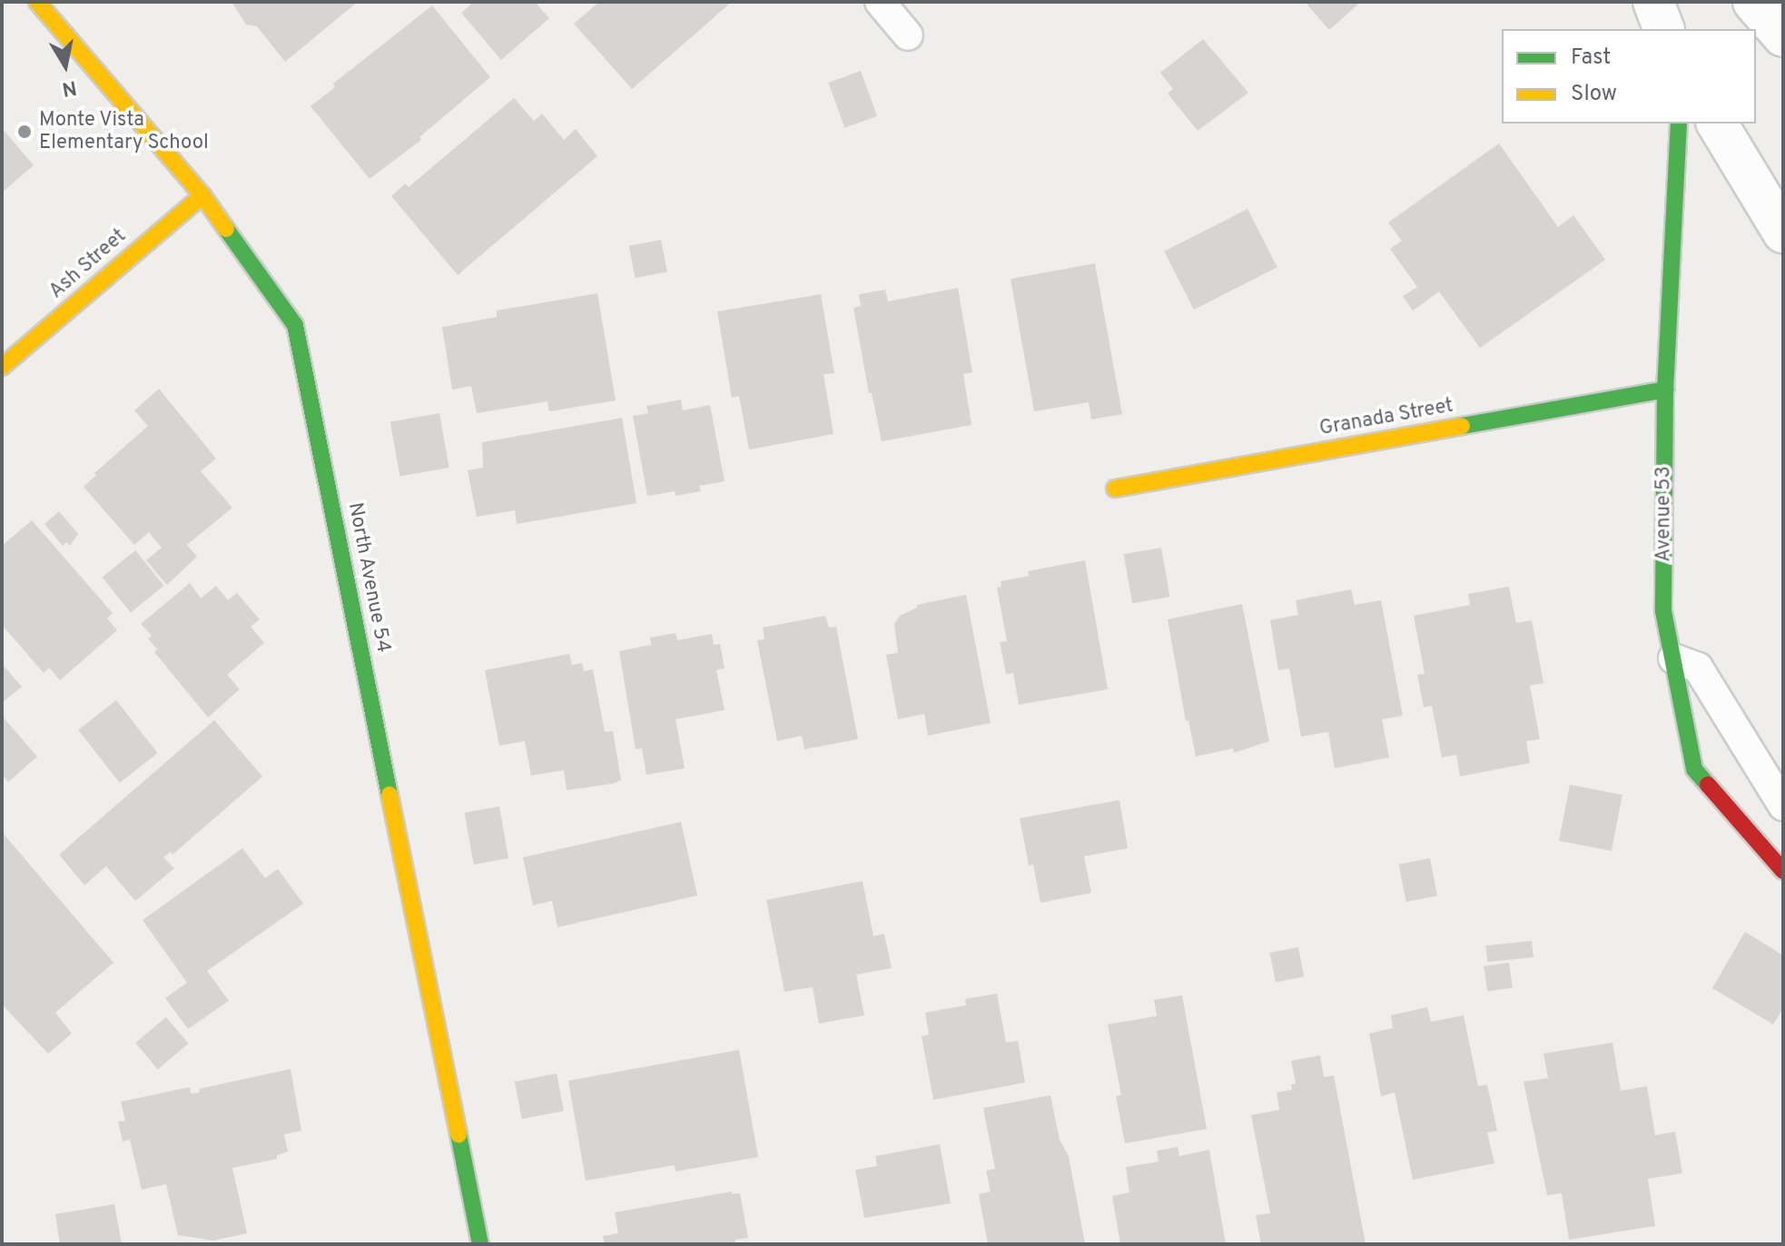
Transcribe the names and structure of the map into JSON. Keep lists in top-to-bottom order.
{
  "streets": {
    "street": [
      "Ash Street",
      "Granada Street",
      "Avenue 53",
      "North Avenue 54"
    ]
  },
  "crossings": [
    ["Ash Street", "North Avenue 54"],
    ["Granada Street", "Avenue 53"]
  ],
  "places": ["Monte Vista Elementary School"],
  "legend": ["Fast", "Slow"],
  "north": "bottom"
}
